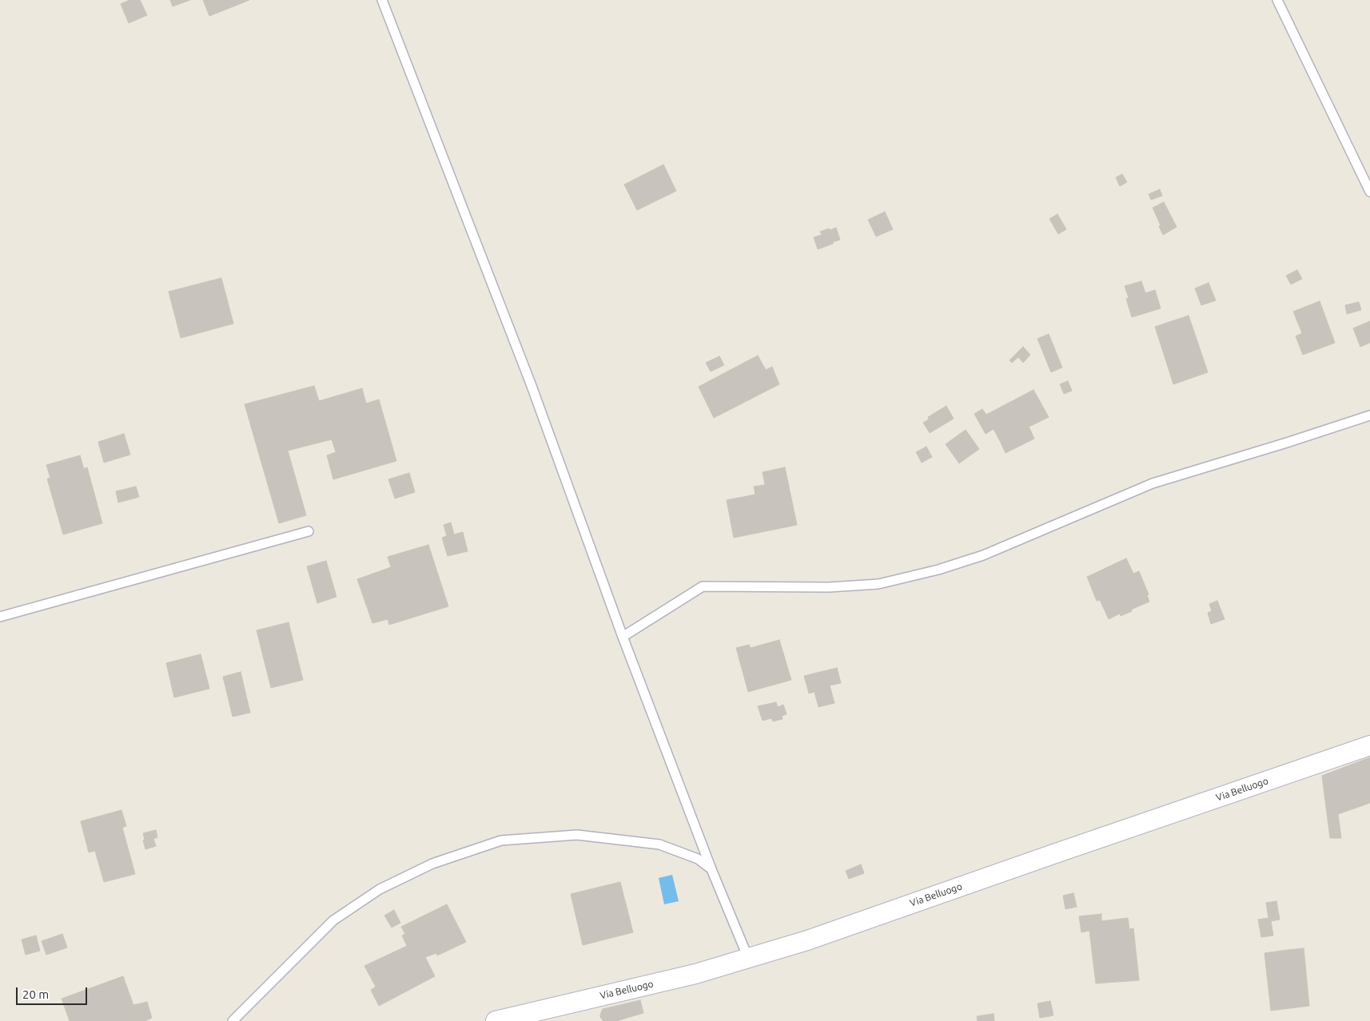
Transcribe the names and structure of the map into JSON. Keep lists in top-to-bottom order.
{
  "streets": {
    "street": ["Via Belluogo"]
  },
  "scale_bar": "20 m"
}
